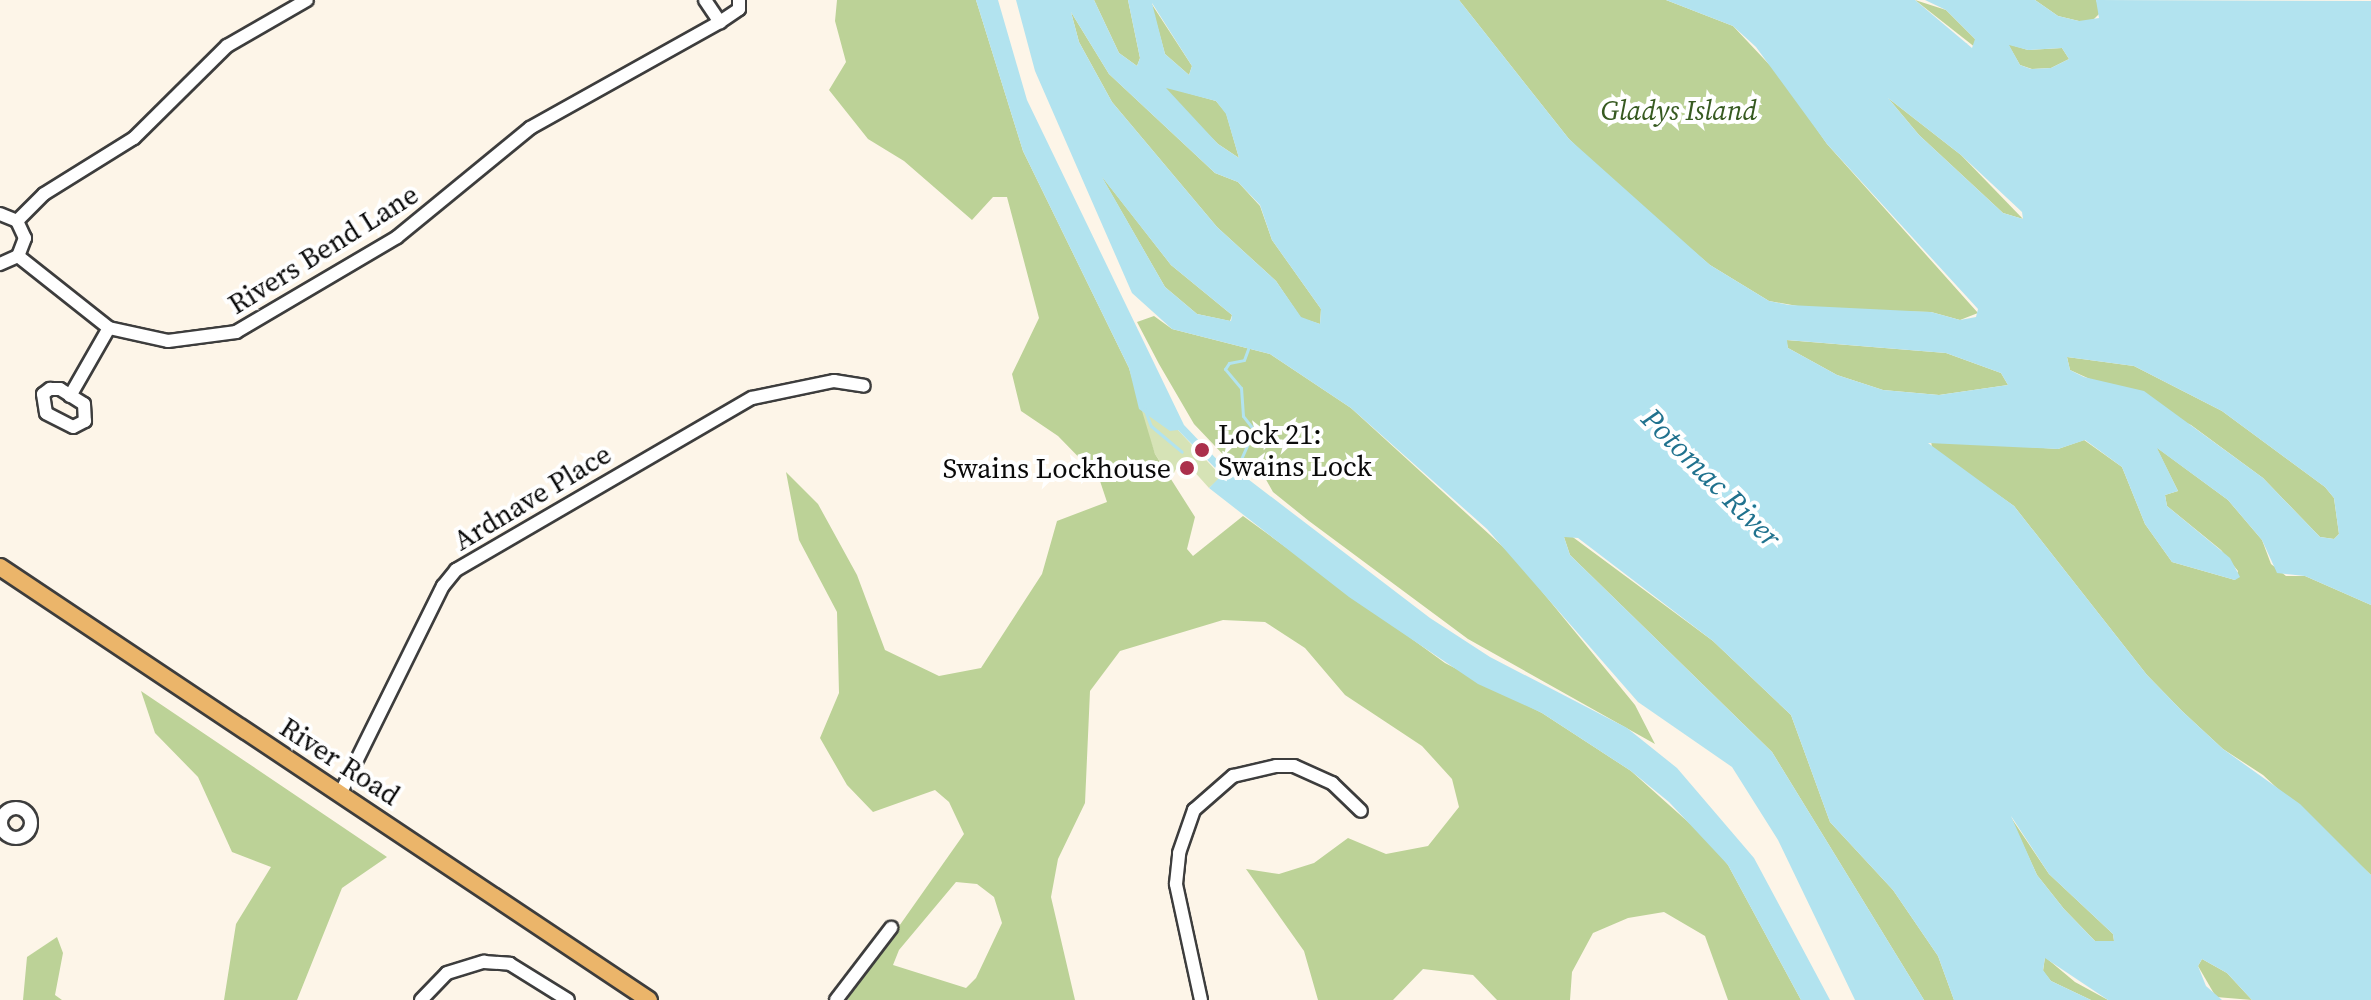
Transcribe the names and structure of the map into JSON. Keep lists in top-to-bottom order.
{
  "streets": {
    "main road": ["River Road"],
    "street": ["Rivers Bend Lane", "Ardnave Place"]
  },
  "crossings": [
    ["Ardnave Place", "River Road"]
  ],
  "water": ["Potomac River"],
  "parks": ["Gladys Island"],
  "places": ["Lock 21: Swains Lock", "Swains Lockhouse"]
}
